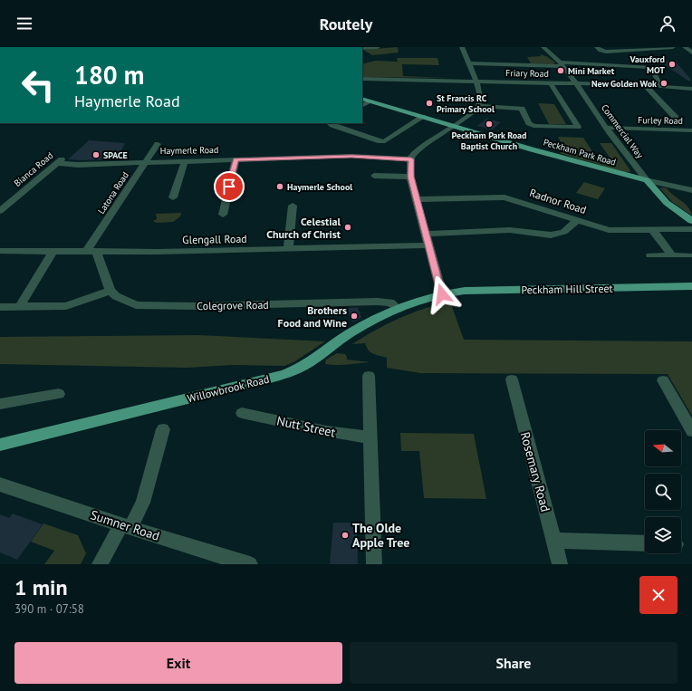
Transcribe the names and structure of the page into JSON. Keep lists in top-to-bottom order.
{
  "streets": {
    "main road": [
      "Commercial Way",
      "Peckham Park Road",
      "Peckham Hill Street",
      "Willowbrook Road"
    ],
    "street": [
      "Friary Road",
      "Furley Road",
      "Haymerle Road",
      "Bianca Road",
      "Latona Road",
      "Radnor Road",
      "Glengall Road",
      "Colegrove Road",
      "Nutt Street",
      "Rosemary Road",
      "Sumner Road"
    ]
  },
  "crossings": [
    ["Friary Road", "Commercial Way"],
    ["Furley Road", "Commercial Way"],
    ["Commercial Way", "Peckham Park Road"],
    ["Haymerle Road", "Bianca Road"],
    ["Haymerle Road", "Latona Road"],
    ["Latona Road", "Glengall Road"],
    ["Peckham Hill Street", "Willowbrook Road"],
    ["Colegrove Road", "Willowbrook Road"]
  ],
  "places": [
    "Vauxford MOT",
    "Mini Market",
    "New Golden Wok",
    "St Francis RC Primary School",
    "Peckham Park Road Baptist Church",
    "SPACE",
    "Haymerle School",
    "Celestial Church of Christ",
    "Brothers Food and Wine",
    "The Olde Apple Tree"
  ],
  "north": "left",
  "page": {
    "header": "Routely",
    "turn": ["180 m", "Haymerle Road"],
    "heading": ["1 min", "390 m · 07:58"],
    "buttons": ["Exit", "Share"]
  }
}
